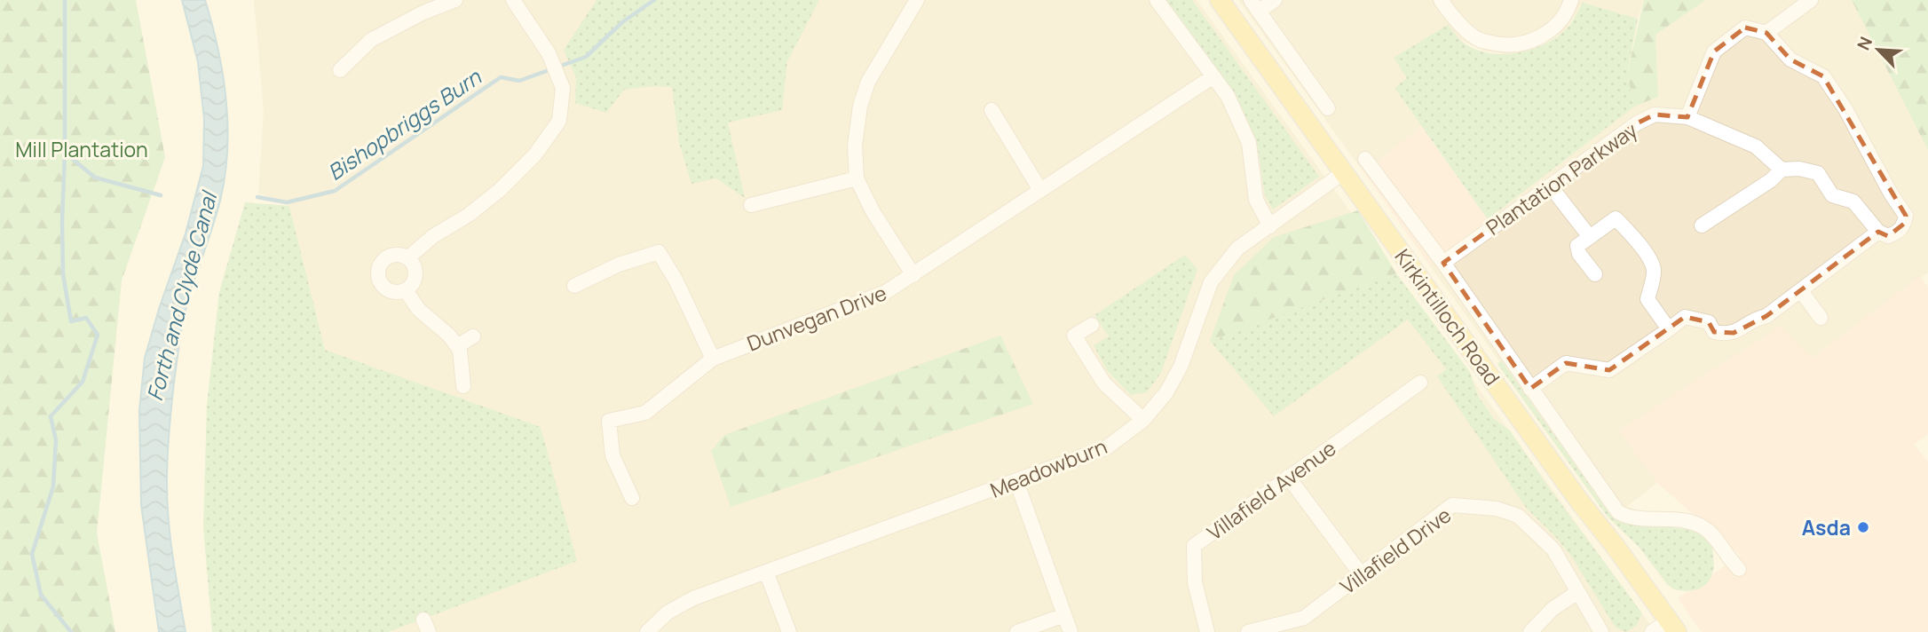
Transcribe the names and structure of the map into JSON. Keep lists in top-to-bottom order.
{
  "streets": {
    "main road": ["Kirkintilloch Road"],
    "street": [
      "Plantation Parkway",
      "Dunvegan Drive",
      "Meadowburn",
      "Villafield Avenue",
      "Villafield Drive"
    ]
  },
  "crossings": [
    ["Plantation Parkway", "Kirkintilloch Road"],
    ["Kirkintilloch Road", "Meadowburn"]
  ],
  "water": ["Bishopbriggs Burn", "Forth and Clyde Canal"],
  "parks": ["Mill Plantation"],
  "places": ["Asda"],
  "north": "top left"
}
